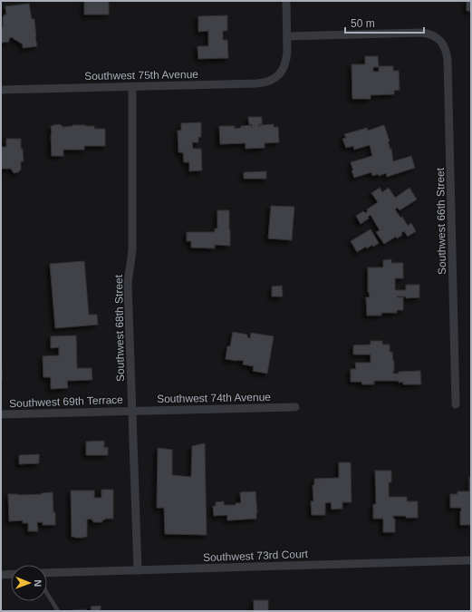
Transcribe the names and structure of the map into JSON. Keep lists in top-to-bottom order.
{
  "streets": {
    "street": [
      "Southwest 75th Avenue",
      "Southwest 66th Street",
      "Southwest 68th Street",
      "Southwest 74th Avenue",
      "Southwest 69th Terrace",
      "Southwest 73rd Court"
    ]
  },
  "crossings": [
    ["Southwest 75th Avenue", "Southwest 66th Street"],
    ["Southwest 75th Avenue", "Southwest 68th Street"],
    ["Southwest 68th Street", "Southwest 74th Avenue"],
    ["Southwest 68th Street", "Southwest 69th Terrace"],
    ["Southwest 68th Street", "Southwest 73rd Court"],
    ["Southwest 74th Avenue", "Southwest 69th Terrace"]
  ],
  "scale_bar": "50 m",
  "north": "right"
}
